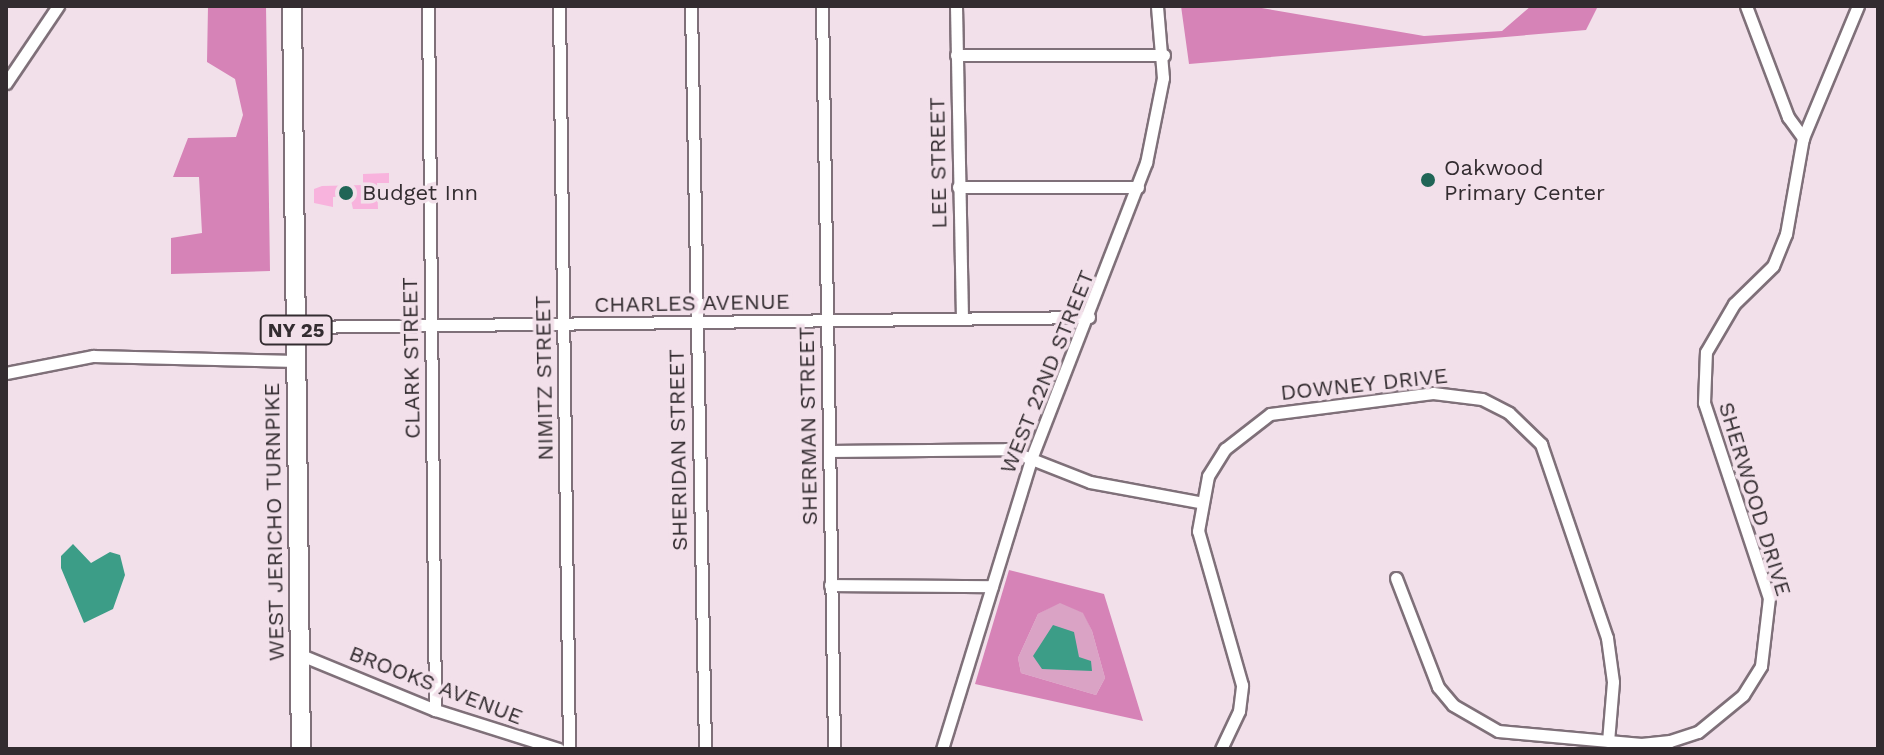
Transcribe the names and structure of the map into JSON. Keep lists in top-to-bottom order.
{
  "streets": {
    "main road": ["NY 25", "WEST JERICHO TURNPIKE"],
    "street": [
      "LEE STREET",
      "CHARLES AVENUE",
      "CLARK STREET",
      "WEST 22ND STREET",
      "NIMITZ STREET",
      "DOWNEY DRIVE",
      "SHERMAN STREET",
      "SHERIDAN STREET",
      "SHERWOOD DRIVE",
      "BROOKS AVENUE"
    ]
  },
  "crossings": [
    ["LEE STREET", "CHARLES AVENUE"],
    ["CHARLES AVENUE", "CLARK STREET"],
    ["CHARLES AVENUE", "WEST 22ND STREET"],
    ["CHARLES AVENUE", "NIMITZ STREET"],
    ["CHARLES AVENUE", "SHERMAN STREET"],
    ["CHARLES AVENUE", "SHERIDAN STREET"],
    ["CHARLES AVENUE", "WEST JERICHO TURNPIKE"],
    ["CLARK STREET", "BROOKS AVENUE"],
    ["DOWNEY DRIVE", "SHERWOOD DRIVE"],
    ["WEST JERICHO TURNPIKE", "BROOKS AVENUE"]
  ],
  "places": ["Oakwood Primary Center", "Budget Inn"]
}
